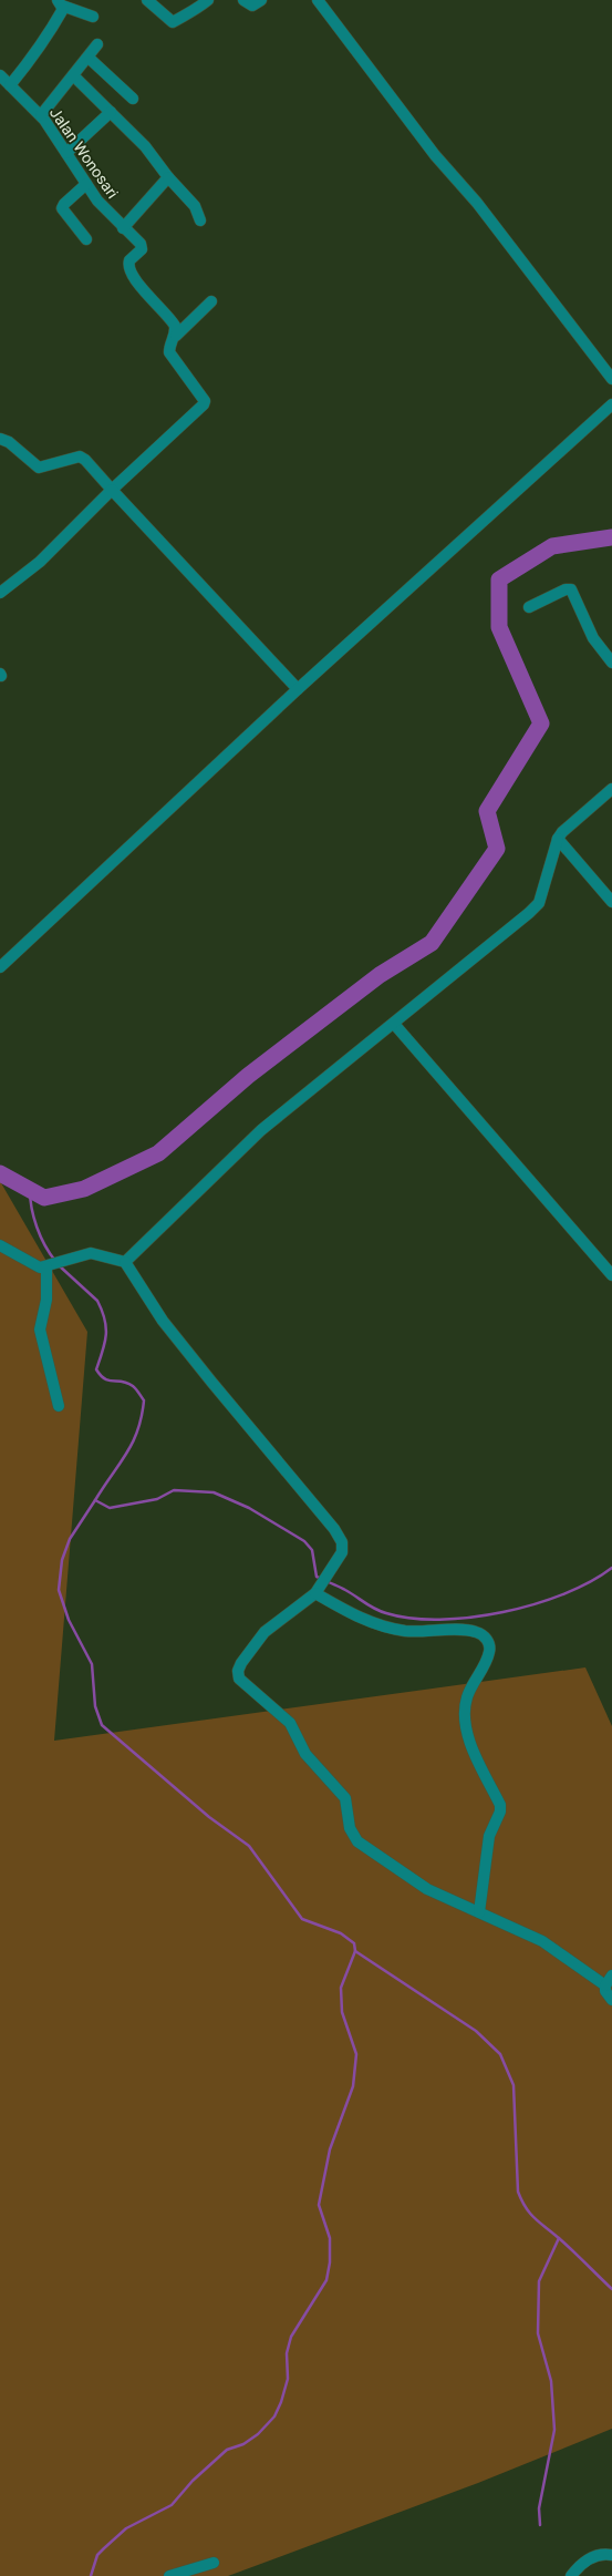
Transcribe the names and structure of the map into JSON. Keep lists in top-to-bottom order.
{
  "streets": {
    "street": ["Jalan Wonosari"]
  }
}
